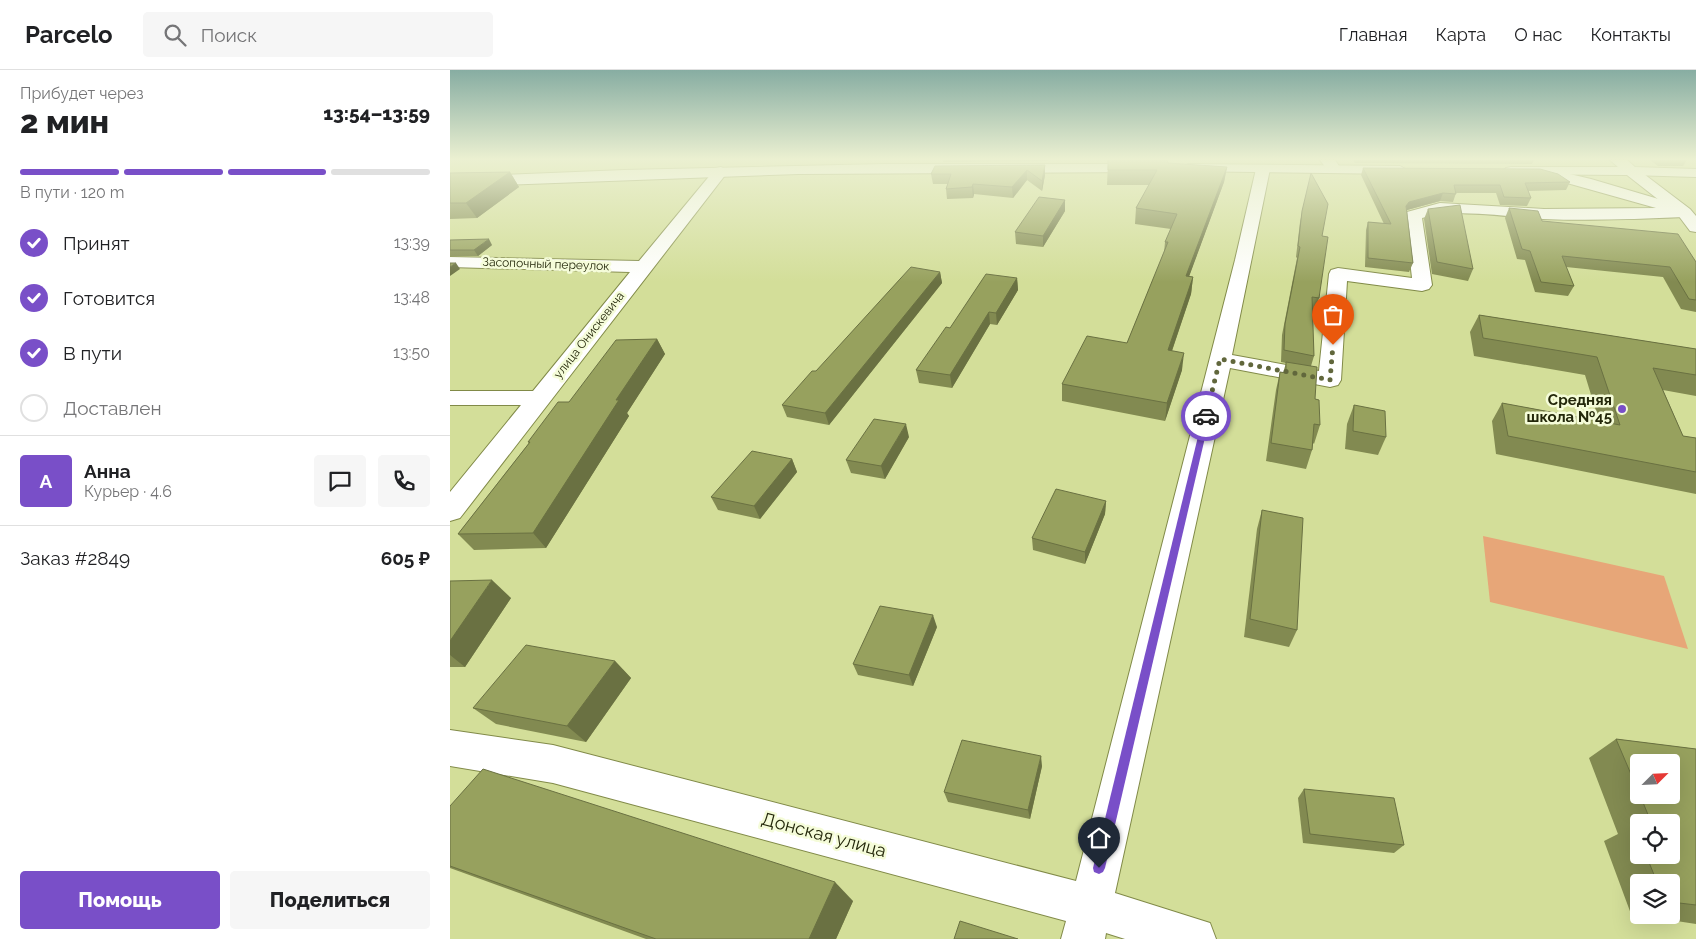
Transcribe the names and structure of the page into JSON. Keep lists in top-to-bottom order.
{
  "streets": {
    "street": ["Засопочный переулок", "улица Онискевича", "Донская улица"]
  },
  "crossings": [
    ["Засопочный переулок", "улица Онискевича"]
  ],
  "places": ["Средняя школа №45"],
  "north": "top right",
  "page": {
    "header": "Parcelo",
    "search": "Поиск",
    "nav": [
      "Главная",
      "Карта",
      "О нас",
      "Контакты"
    ],
    "heading": ["2 мин", "Прибудет через", "13:54–13:59"],
    "panel": [
      "Анна",
      "Курьер · 4.6",
      "Заказ #2849",
      "605 ₽"
    ],
    "bar": "В пути · 120 m",
    "list": [
      ["Принят", "13:39"],
      ["Готовится", "13:48"],
      ["В пути", "13:50"],
      "Доставлен"
    ],
    "round": "А",
    "buttons": ["Помощь", "Поделиться"]
  }
}
